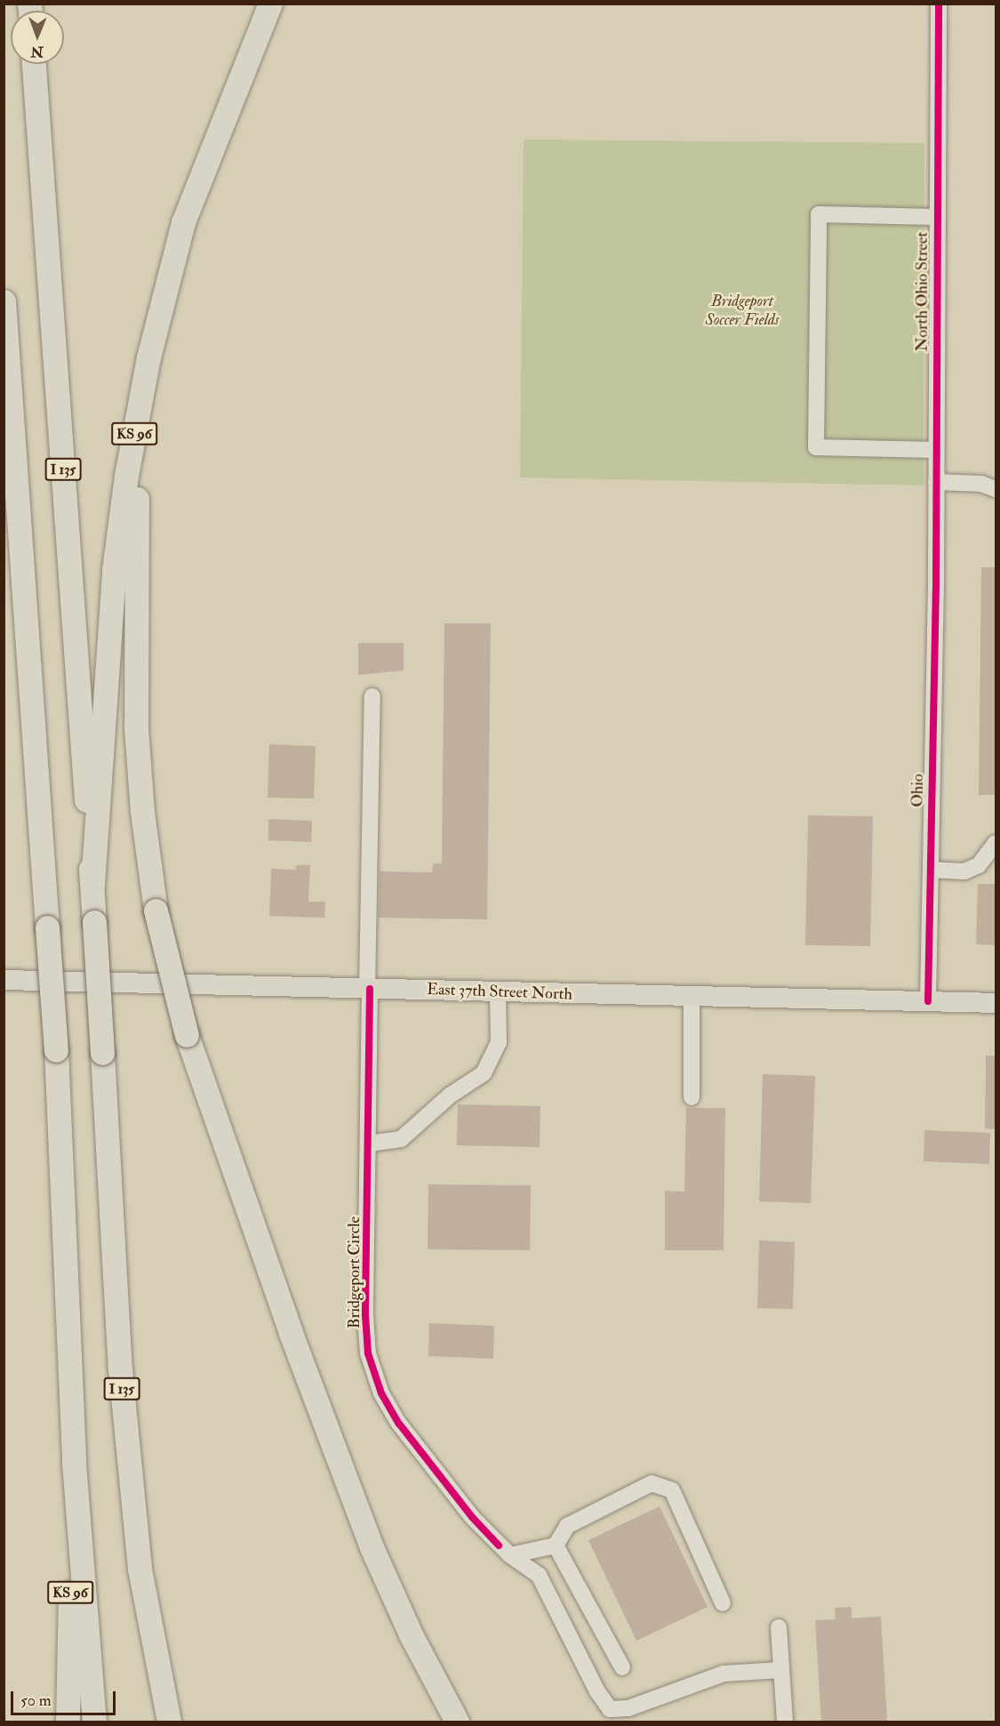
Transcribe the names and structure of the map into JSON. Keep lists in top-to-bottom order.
{
  "streets": {
    "highway": ["KS 96", "I 135"],
    "main road": ["East 37th Street North"],
    "street": ["North Ohio Street", "Ohio", "Bridgeport Circle"]
  },
  "crossings": [
    ["North Ohio Street", "Ohio"],
    ["KS 96", "I 135"],
    ["Ohio", "East 37th Street North"],
    ["East 37th Street North", "Bridgeport Circle"]
  ],
  "parks": ["Bridgeport Soccer Fields"],
  "scale_bar": "50 m",
  "north": "bottom"
}
